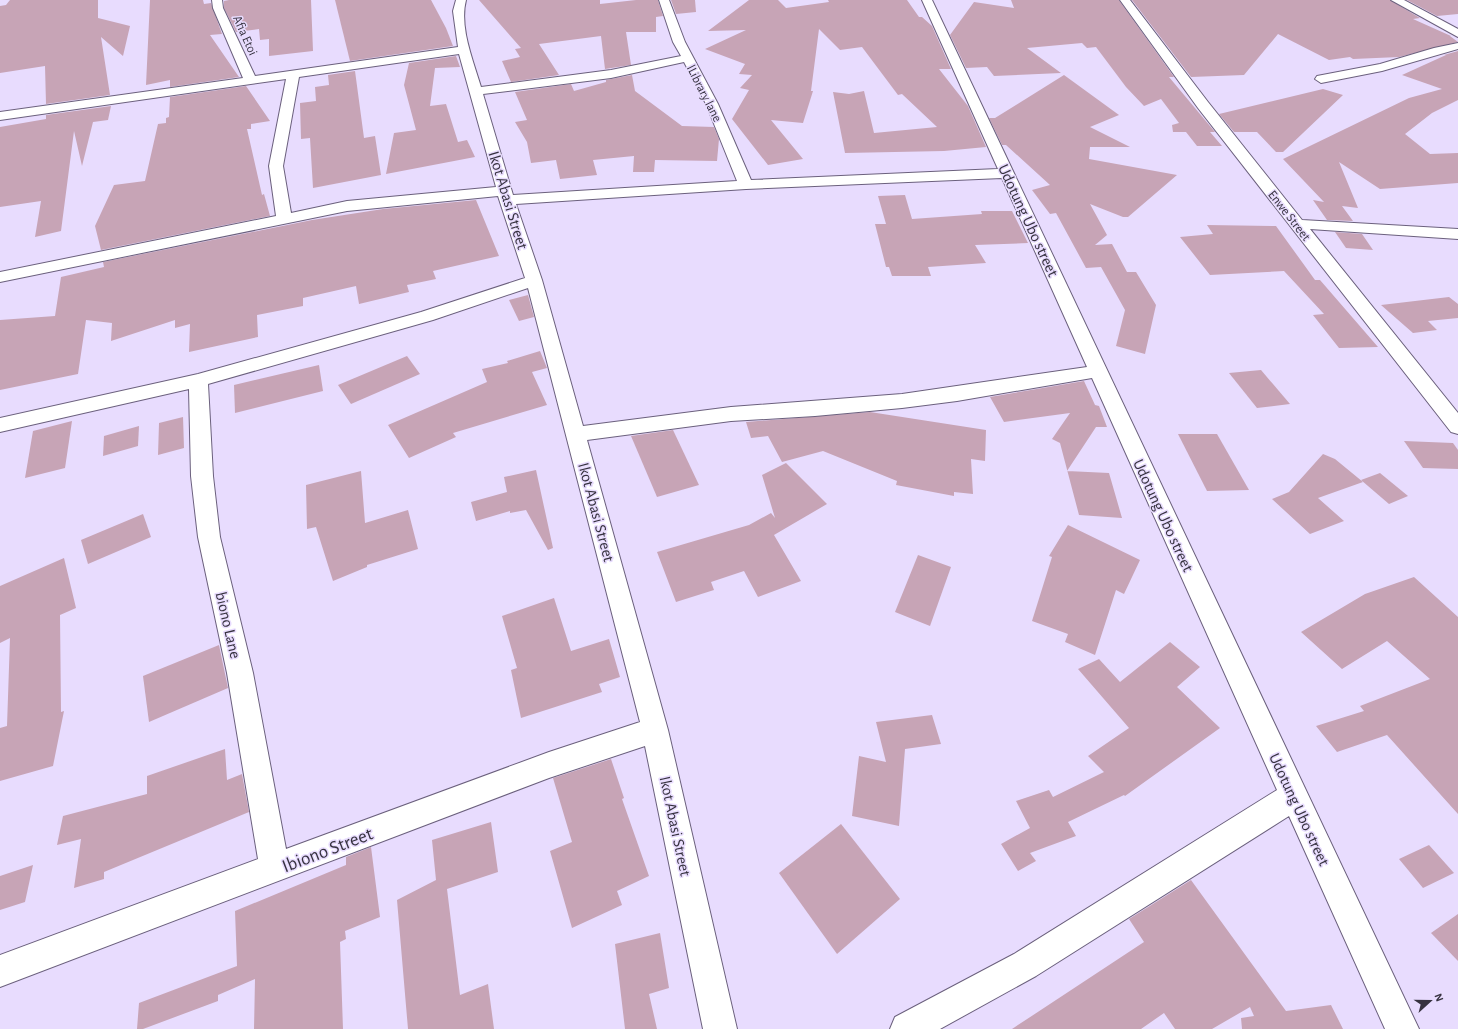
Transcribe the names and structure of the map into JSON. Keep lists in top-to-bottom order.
{
  "streets": {
    "street": [
      "Afia Etoi",
      "lLibrary lane",
      "Ikot Abasi Street",
      "Enwe Street",
      "Udotung Ubo street",
      "biono Lane",
      "Ibiono Street"
    ]
  },
  "crossings": [
    ["Ikot Abasi Street", "Ibiono Street"],
    ["biono Lane", "Ibiono Street"]
  ],
  "north": "right"
}
